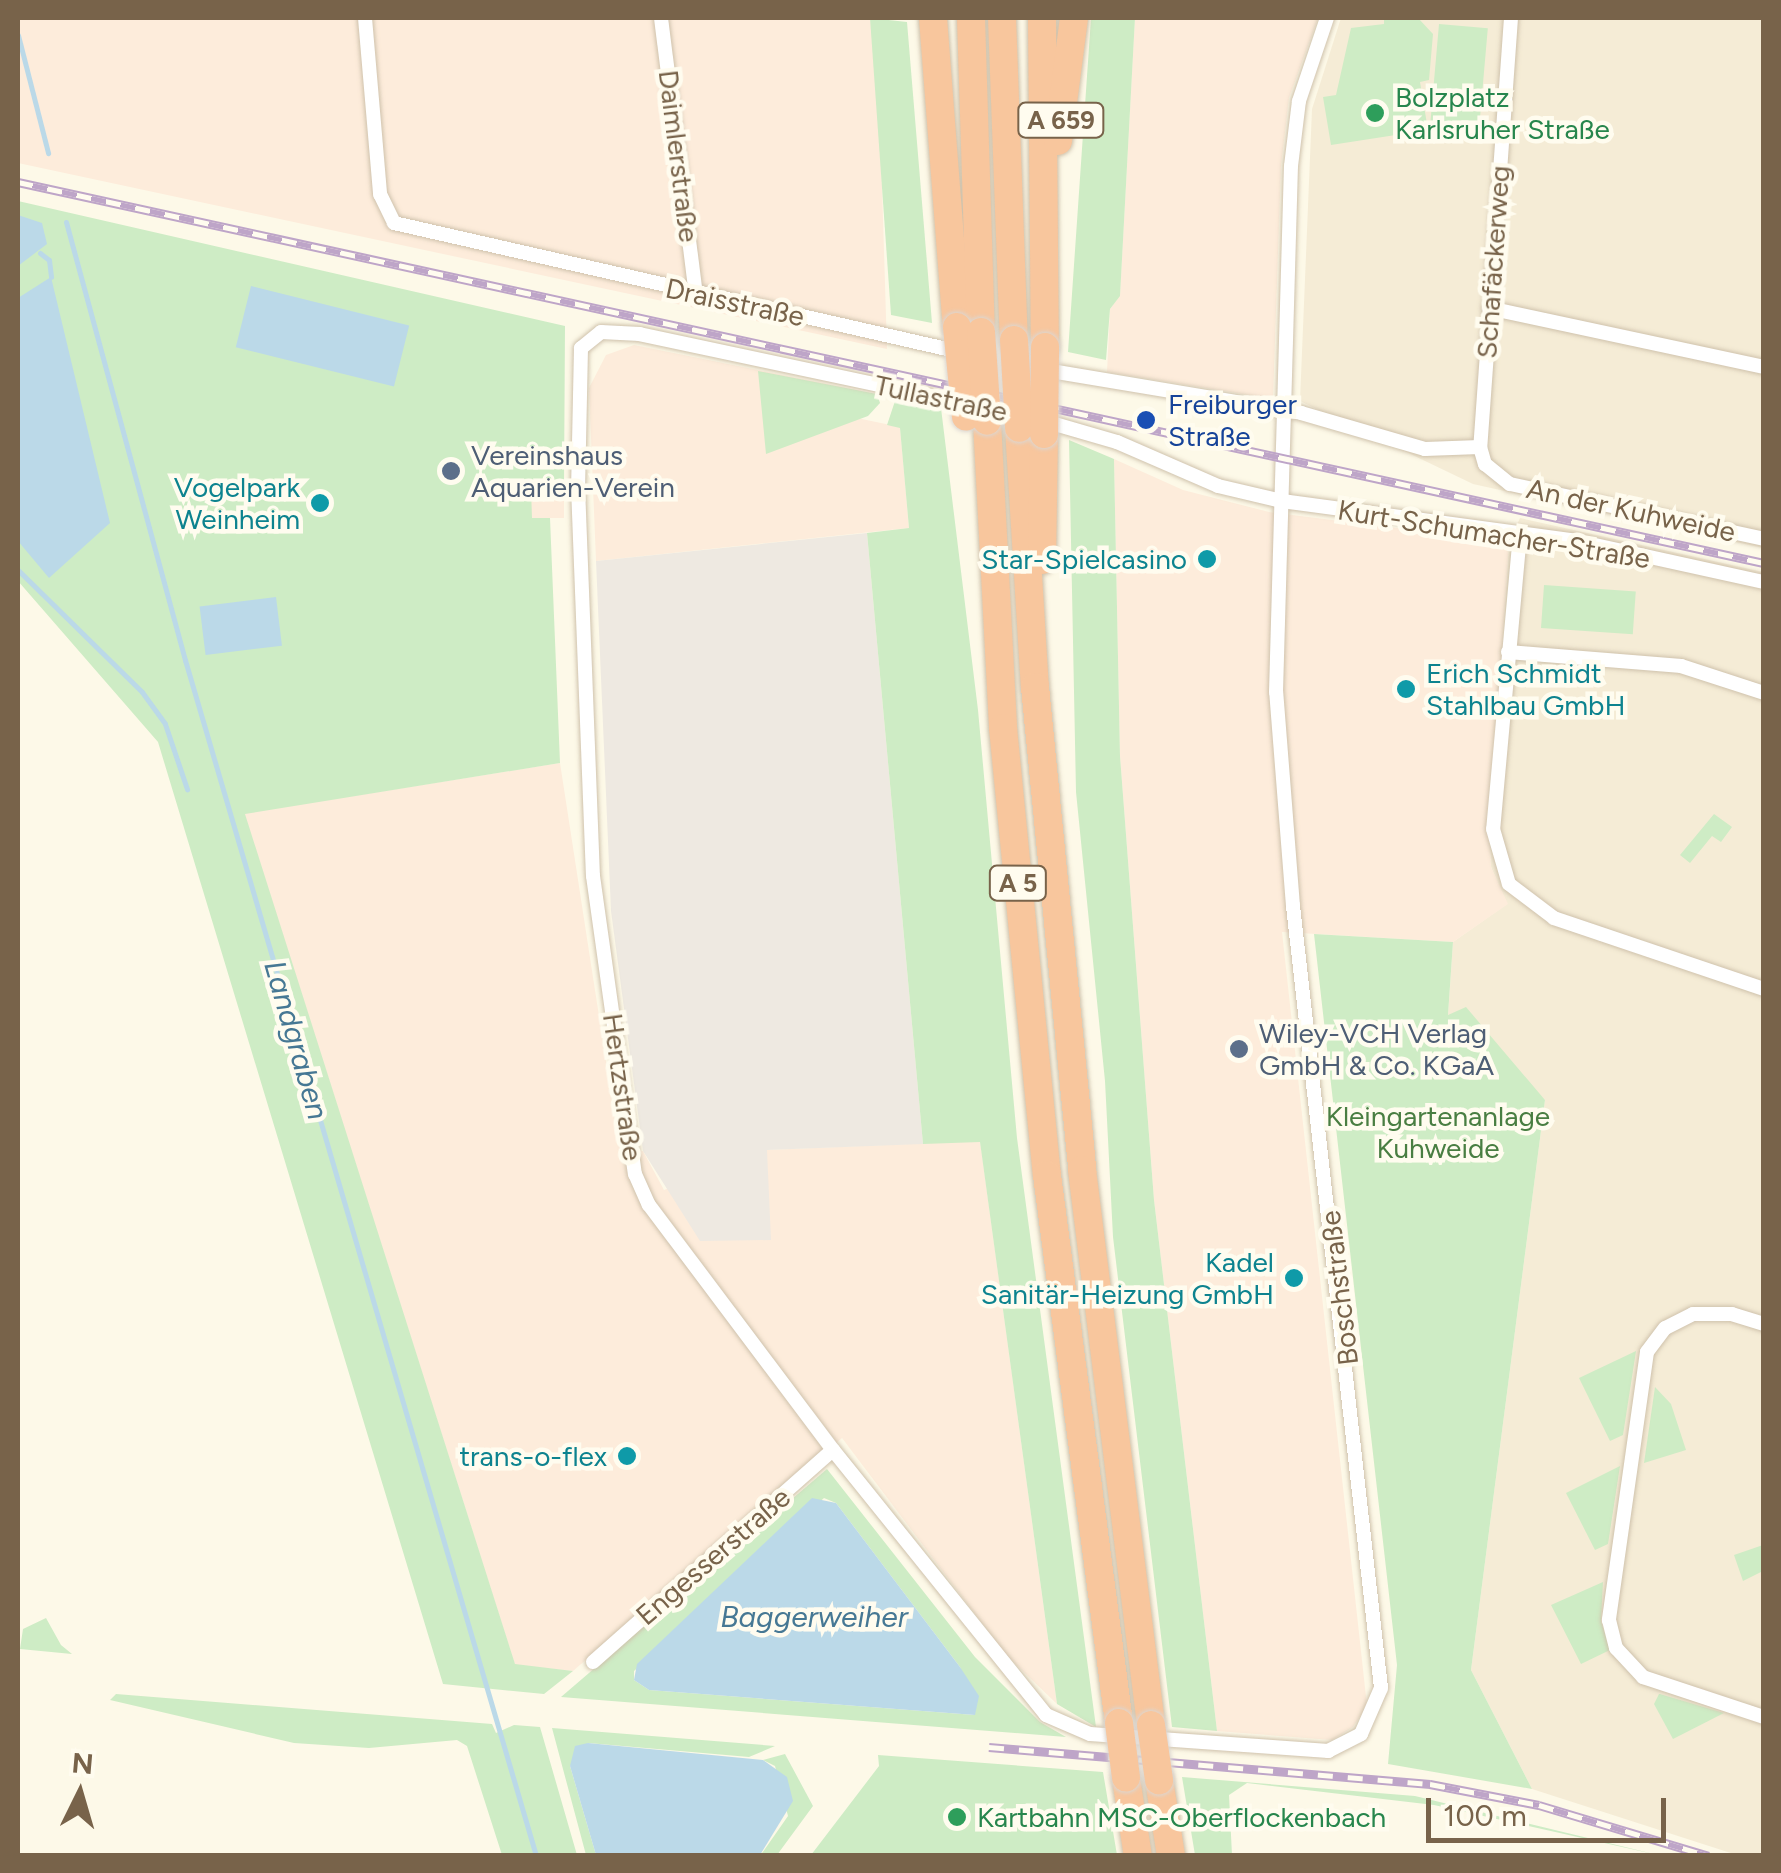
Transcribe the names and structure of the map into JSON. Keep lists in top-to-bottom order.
{
  "streets": {
    "highway": ["A 659", "A 5"],
    "street": [
      "Daimlerstraße",
      "Schafäckerweg",
      "Draisstraße",
      "Tullastraße",
      "An der Kuhweide",
      "Kurt-Schumacher-Straße",
      "Hertzstraße",
      "Boschstraße",
      "Engesserstraße"
    ]
  },
  "crossings": [
    ["Daimlerstraße", "Draisstraße"],
    ["Schafäckerweg", "An der Kuhweide"],
    ["Tullastraße", "Kurt-Schumacher-Straße"],
    ["Tullastraße", "Hertzstraße"],
    ["Tullastraße", "Boschstraße"],
    ["Kurt-Schumacher-Straße", "Boschstraße"],
    ["Hertzstraße", "Boschstraße"],
    ["Hertzstraße", "Engesserstraße"]
  ],
  "water": ["Landgraben", "Baggerweiher"],
  "parks": ["Kleingartenanlage Kuhweide"],
  "places": [
    "Bolzplatz Karlsruher Straße",
    "Freiburger Straße",
    "Vereinshaus Aquarien-Verein",
    "Vogelpark Weinheim",
    "Star-Spielcasino",
    "Erich Schmidt Stahlbau GmbH",
    "Wiley-VCH Verlag GmbH & Co. KGaA",
    "Kadel Sanitär-Heizung GmbH",
    "trans-o-flex",
    "Kartbahn MSC-Oberflockenbach"
  ],
  "scale_bar": "100 m",
  "north": "top"
}
